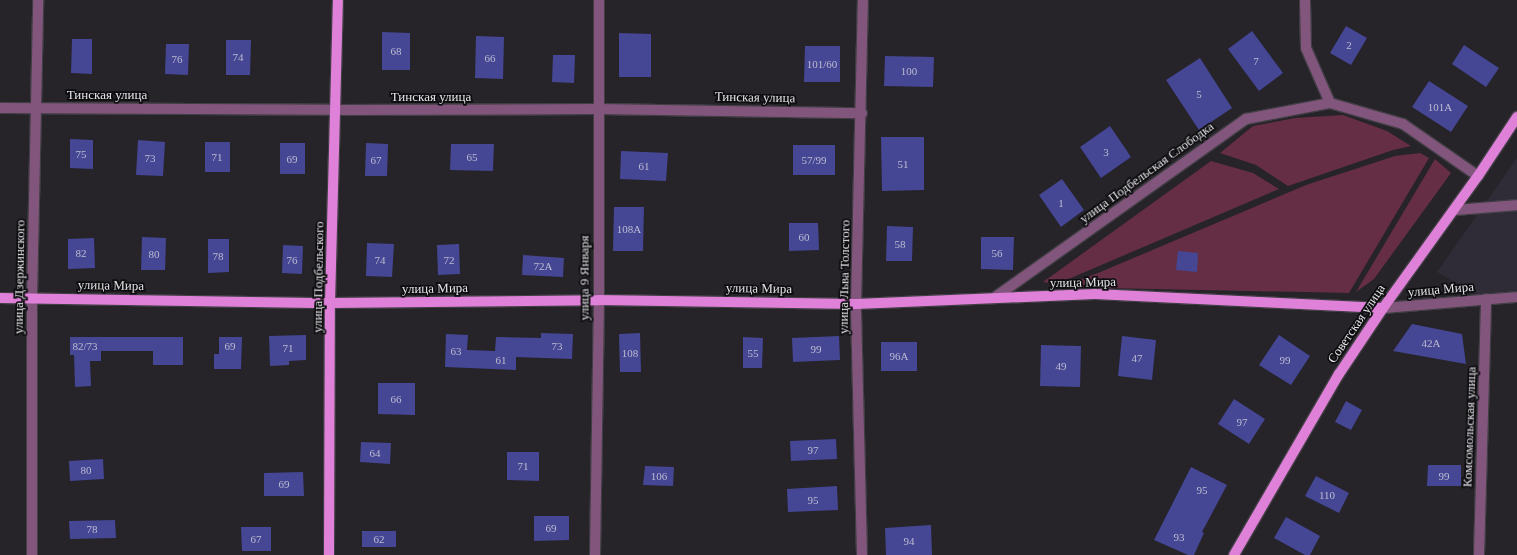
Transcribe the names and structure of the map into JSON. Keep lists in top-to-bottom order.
{
  "streets": {
    "main road": ["улица Подбельского", "улица Мира", "Советская улица"],
    "street": [
      "Тинская улица",
      "улица Подбельская Слободка",
      "улица Дзержинского",
      "улица Льва Толстого",
      "улица 9 Января",
      "Комсомольская улица"
    ]
  },
  "crossings": [
    ["Тинская улица", "улица Дзержинского"],
    ["Тинская улица", "улица Подбельского"],
    ["Тинская улица", "улица Льва Толстого"],
    ["Тинская улица", "улица 9 Января"],
    ["улица Подбельская Слободка", "улица Мира"],
    ["улица Дзержинского", "улица Мира"],
    ["улица Подбельского", "улица Мира"],
    ["улица Льва Толстого", "улица Мира"],
    ["улица 9 Января", "улица Мира"],
    ["улица Мира", "Советская улица"],
    ["улица Мира", "Комсомольская улица"]
  ],
  "house_numbers": [
    "2",
    "68",
    "74",
    "66",
    "76",
    "7",
    "101/60",
    "100",
    "5",
    "101А",
    "3",
    "75",
    "71",
    "65",
    "73",
    "69",
    "67",
    "57/99",
    "51",
    "61",
    "1",
    "108А",
    "60",
    "58",
    "82",
    "56",
    "80",
    "78",
    "76",
    "74",
    "72",
    "72А",
    "42А",
    "82/73",
    "69",
    "73",
    "71",
    "99",
    "63",
    "108",
    "55",
    "96А",
    "47",
    "61",
    "99",
    "49",
    "66",
    "97",
    "97",
    "64",
    "71",
    "80",
    "106",
    "99",
    "69",
    "95",
    "110",
    "95",
    "69",
    "78",
    "93",
    "67",
    "62",
    "94"
  ]
}
